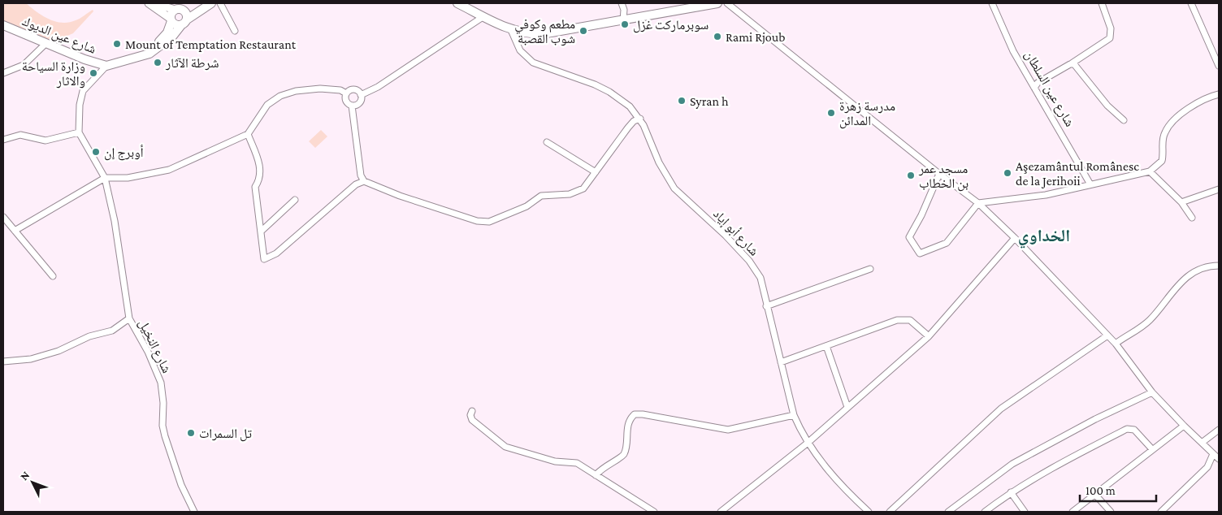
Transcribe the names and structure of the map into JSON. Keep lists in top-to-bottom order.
{
  "streets": {
    "main road": ["شارع عين الديوك"],
    "street": ["شارع عين السلطان", "شارع أبو إياد", "شارع النخيل"]
  },
  "districts": ["الخداوي"],
  "places": [
    "سوبرماركت غزل",
    "مطعم وكوفي شوب القصبة",
    "Rami Rjoub",
    "Mount of Temptation Restaurant",
    "شرطة الآثار",
    "وزارة السياحة والاثار",
    "Syran h",
    "مدرسة زهرة المدائن",
    "أوبرج إن",
    "Aşezamântul Românesc de la Jerihoii",
    "مسجد عمر بن الخطاب",
    "تل السمرات"
  ],
  "scale_bar": "100 m",
  "north": "top left"
}
